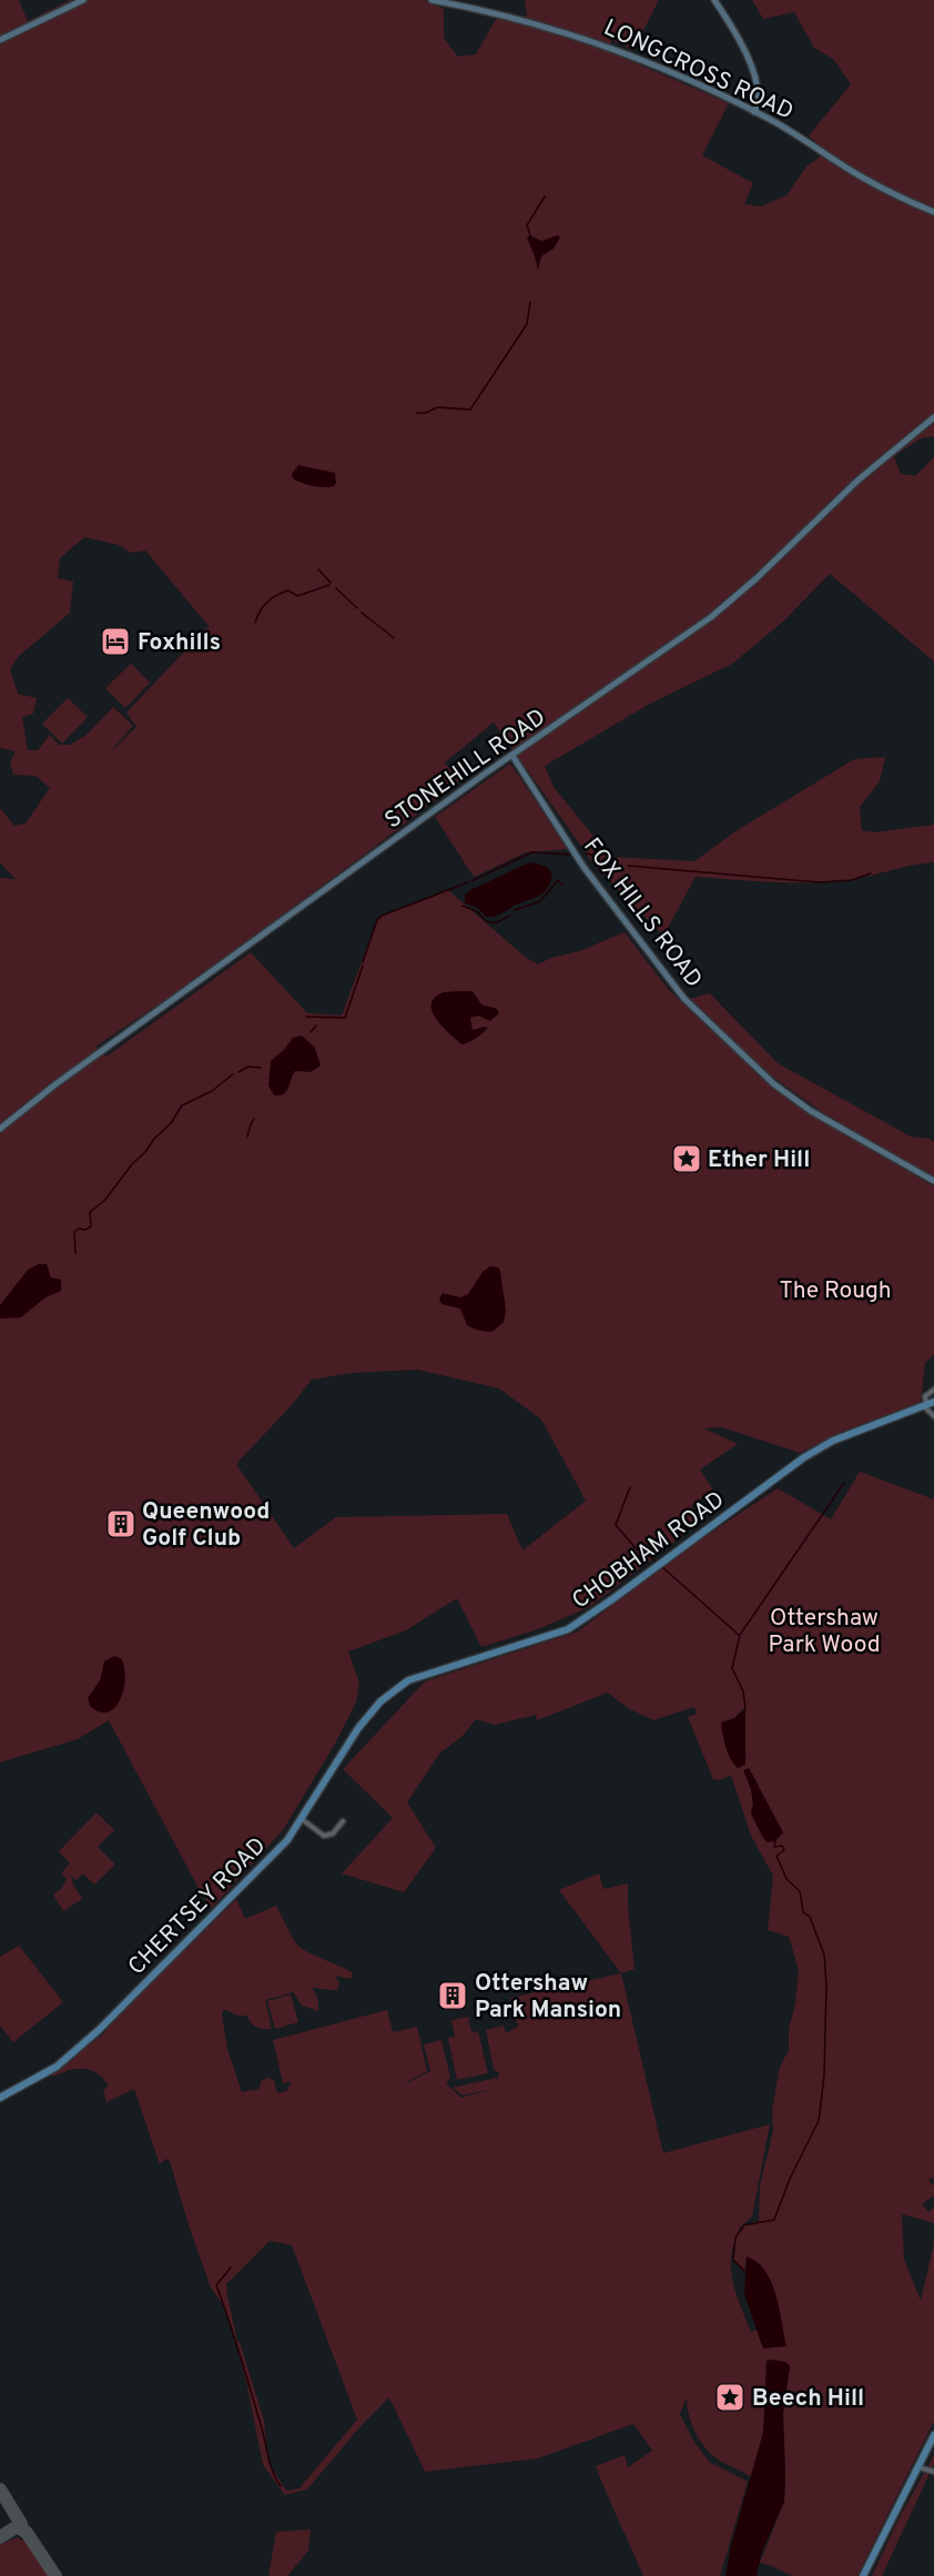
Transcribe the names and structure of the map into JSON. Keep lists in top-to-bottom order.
{
  "streets": {
    "main road": ["CHOBHAM ROAD", "CHERTSEY ROAD"],
    "street": ["LONGCROSS ROAD", "STONEHILL ROAD", "FOX HILLS ROAD"]
  },
  "crossings": [
    ["STONEHILL ROAD", "FOX HILLS ROAD"],
    ["CHOBHAM ROAD", "CHERTSEY ROAD"]
  ],
  "parks": ["The Rough", "Ottershaw Park Wood"],
  "places": {
    "hotel": ["Foxhills"],
    "place": ["Ether Hill", "Beech Hill"],
    "building": ["Queenwood Golf Club", "Ottershaw Park Mansion"]
  }
}
